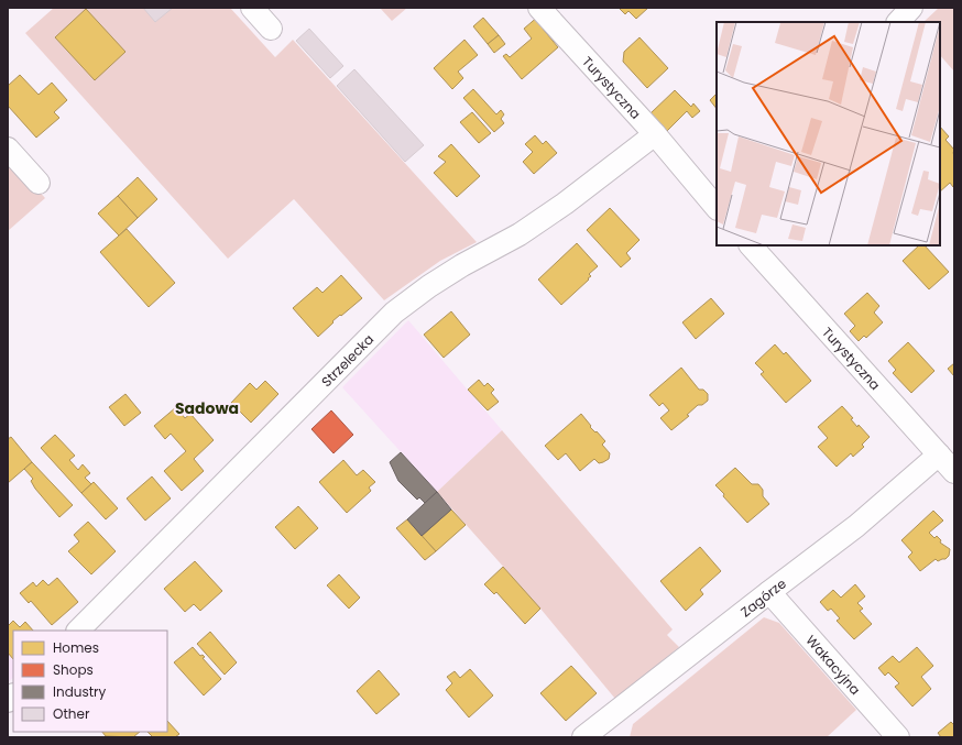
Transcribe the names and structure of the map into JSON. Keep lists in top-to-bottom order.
{
  "streets": {
    "street": [
      "Turystyczna",
      "Strzelecka",
      "Zagórze",
      "Wakacyjna"
    ]
  },
  "crossings": [
    ["Turystyczna", "Strzelecka"],
    ["Turystyczna", "Zagórze"],
    ["Zagórze", "Wakacyjna"]
  ],
  "districts": ["Sadowa"],
  "legend": [
    "Homes",
    "Shops",
    "Industry",
    "Other"
  ]
}
